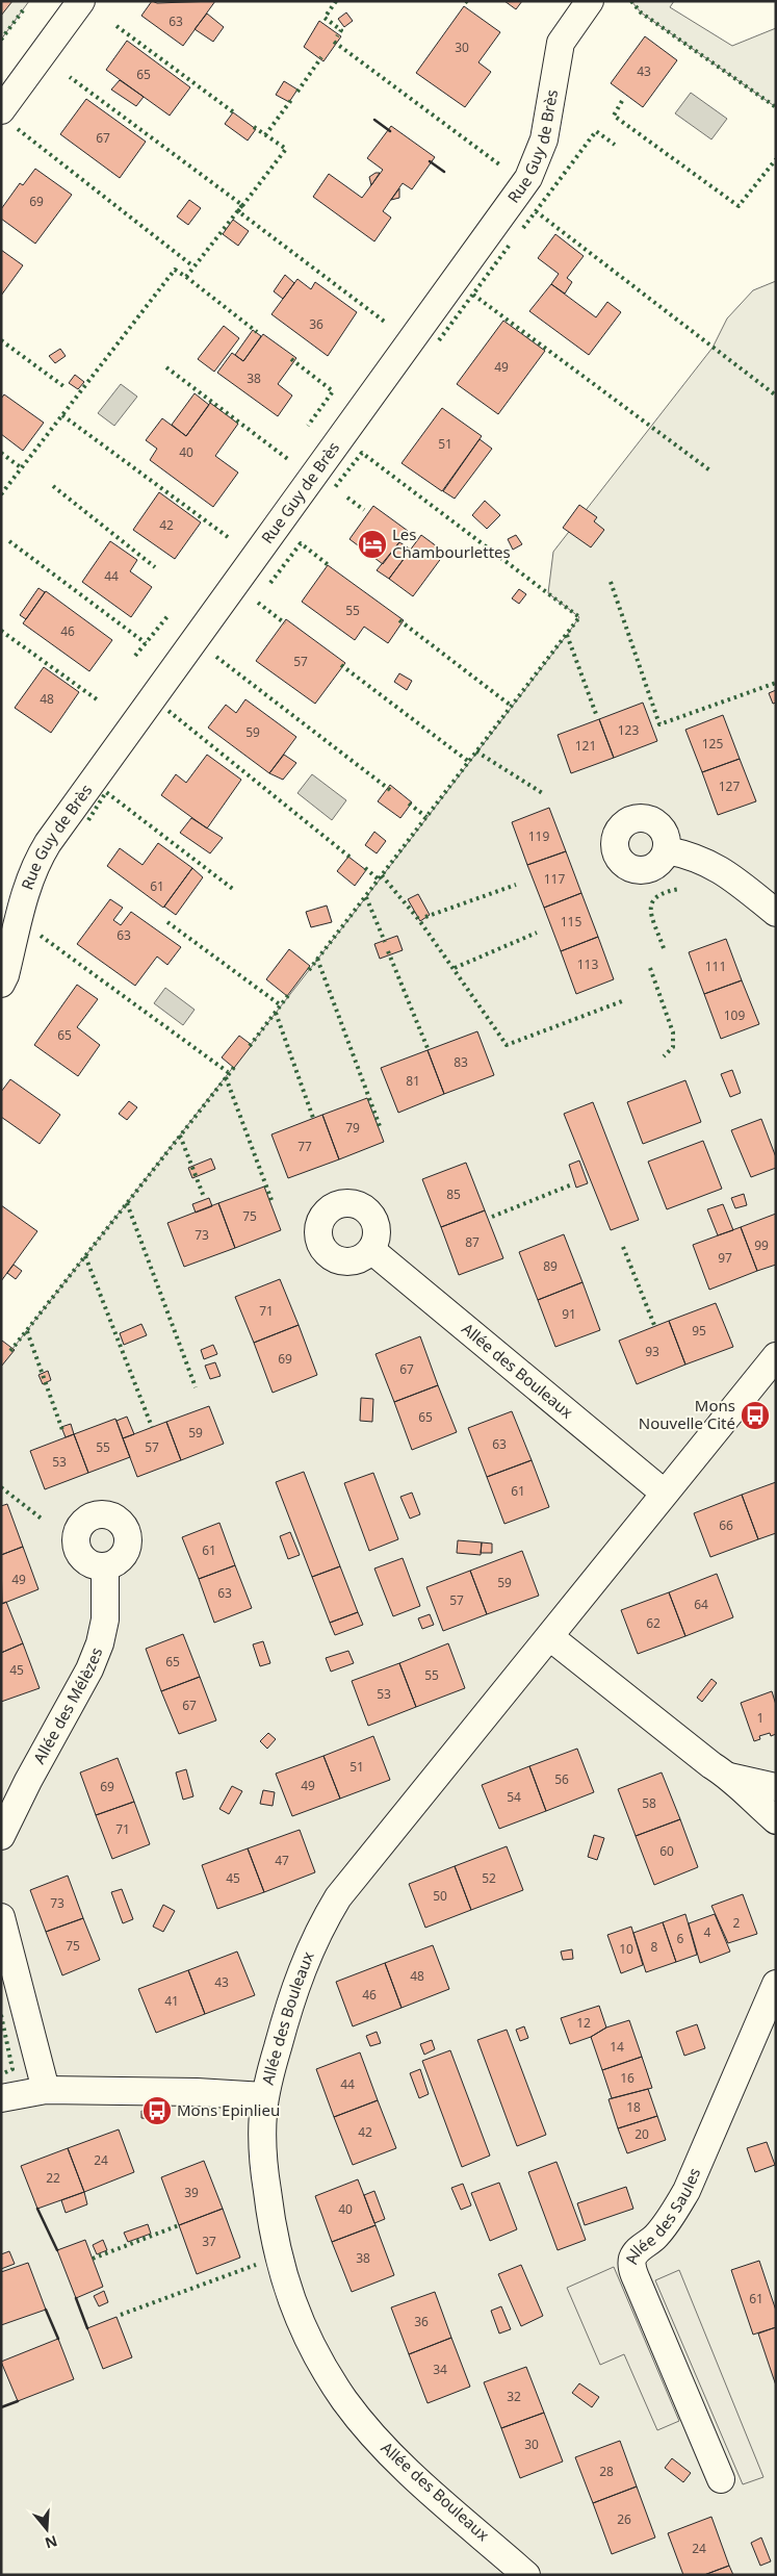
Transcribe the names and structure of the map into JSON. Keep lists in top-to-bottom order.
{
  "streets": {
    "street": [
      "Rue Guy de Brès",
      "Allée des Bouleaux",
      "Allée des Mélèzes",
      "Allée des Saules"
    ]
  },
  "places": {
    "hotel": ["Les Chambourlettes"],
    "bus stop": ["Mons Nouvelle Cité", "Mons Epinlieu"]
  },
  "house_numbers": [
    "63",
    "30",
    "43",
    "65",
    "67",
    "69",
    "36",
    "49",
    "38",
    "51",
    "40",
    "42",
    "44",
    "55",
    "46",
    "57",
    "48",
    "123",
    "59",
    "125",
    "121",
    "127",
    "119",
    "117",
    "61",
    "115",
    "63",
    "113",
    "111",
    "109",
    "65",
    "83",
    "81",
    "79",
    "77",
    "85",
    "75",
    "73",
    "87",
    "99",
    "97",
    "89",
    "71",
    "91",
    "95",
    "93",
    "69",
    "67",
    "65",
    "59",
    "63",
    "55",
    "57",
    "53",
    "61",
    "66",
    "61",
    "49",
    "59",
    "63",
    "57",
    "64",
    "62",
    "65",
    "45",
    "55",
    "53",
    "67",
    "1",
    "51",
    "56",
    "49",
    "69",
    "54",
    "58",
    "71",
    "60",
    "47",
    "45",
    "52",
    "50",
    "73",
    "2",
    "4",
    "6",
    "75",
    "8",
    "10",
    "48",
    "43",
    "46",
    "41",
    "12",
    "14",
    "16",
    "44",
    "18",
    "42",
    "20",
    "24",
    "22",
    "39",
    "40",
    "37",
    "38",
    "61",
    "36",
    "34",
    "32",
    "30",
    "28",
    "26",
    "24"
  ],
  "north": "bottom"
}
